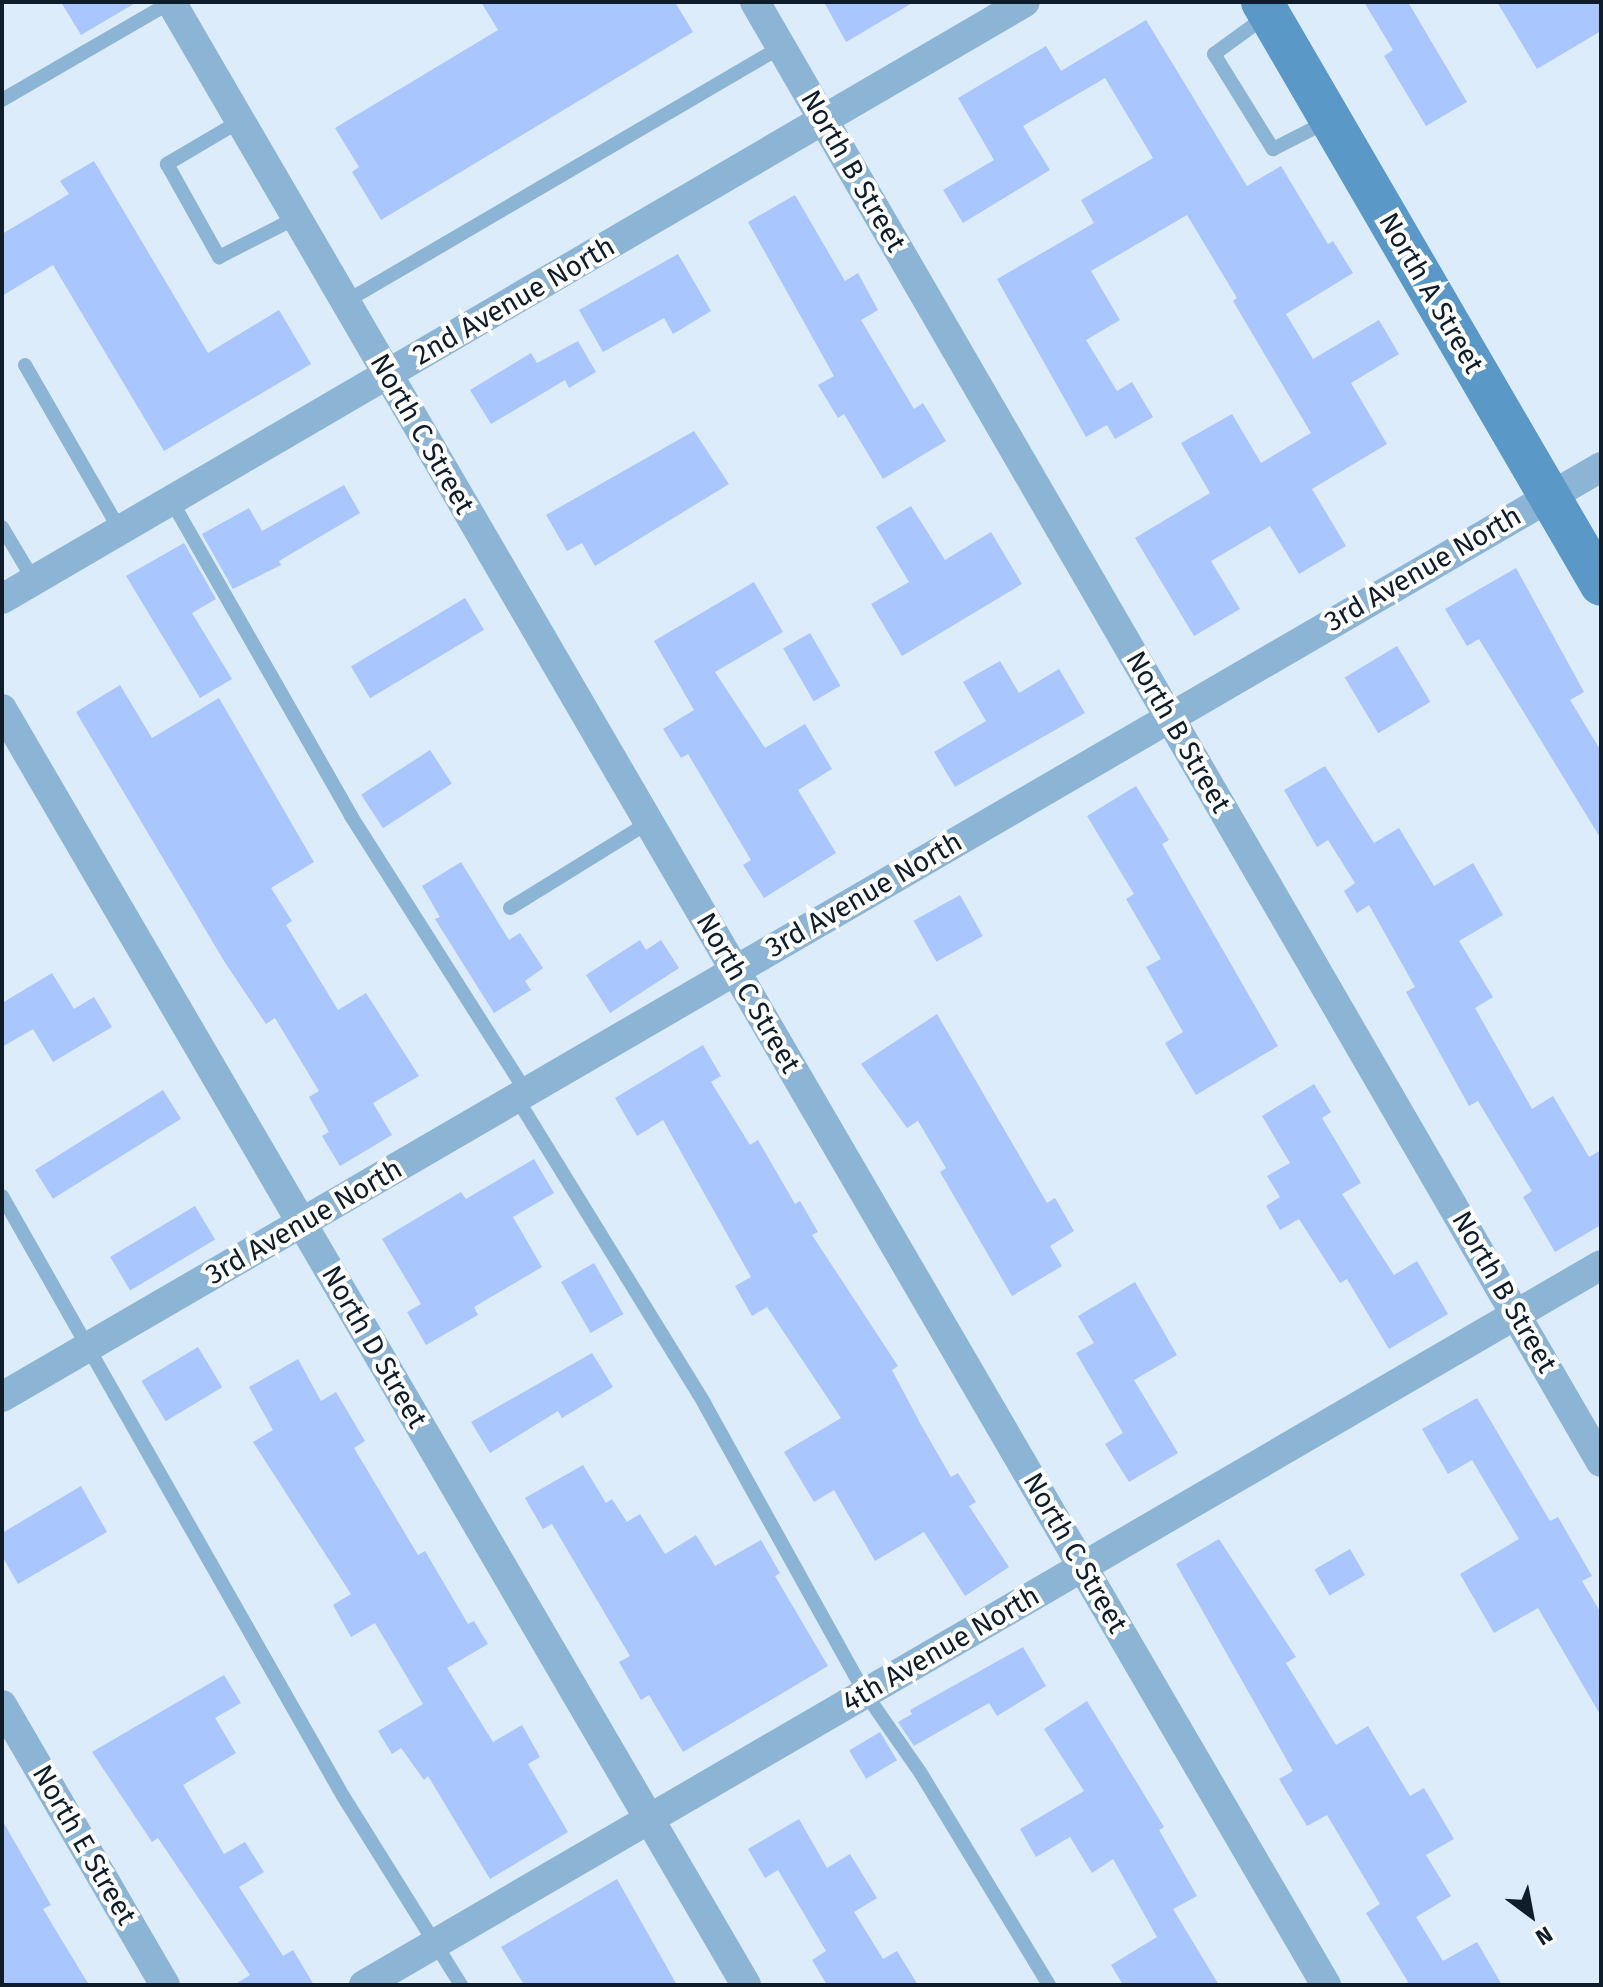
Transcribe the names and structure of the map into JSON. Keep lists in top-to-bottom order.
{
  "streets": {
    "street": [
      "North B Street",
      "North A Street",
      "2nd Avenue North",
      "North C Street",
      "3rd Avenue North",
      "North D Street",
      "4th Avenue North",
      "North E Street"
    ]
  },
  "crossings": [
    ["North B Street", "2nd Avenue North"],
    ["North B Street", "3rd Avenue North"],
    ["North B Street", "4th Avenue North"],
    ["North A Street", "3rd Avenue North"],
    ["2nd Avenue North", "North C Street"],
    ["North C Street", "3rd Avenue North"],
    ["North C Street", "4th Avenue North"],
    ["3rd Avenue North", "North D Street"],
    ["North D Street", "4th Avenue North"]
  ],
  "north": "bottom right"
}
